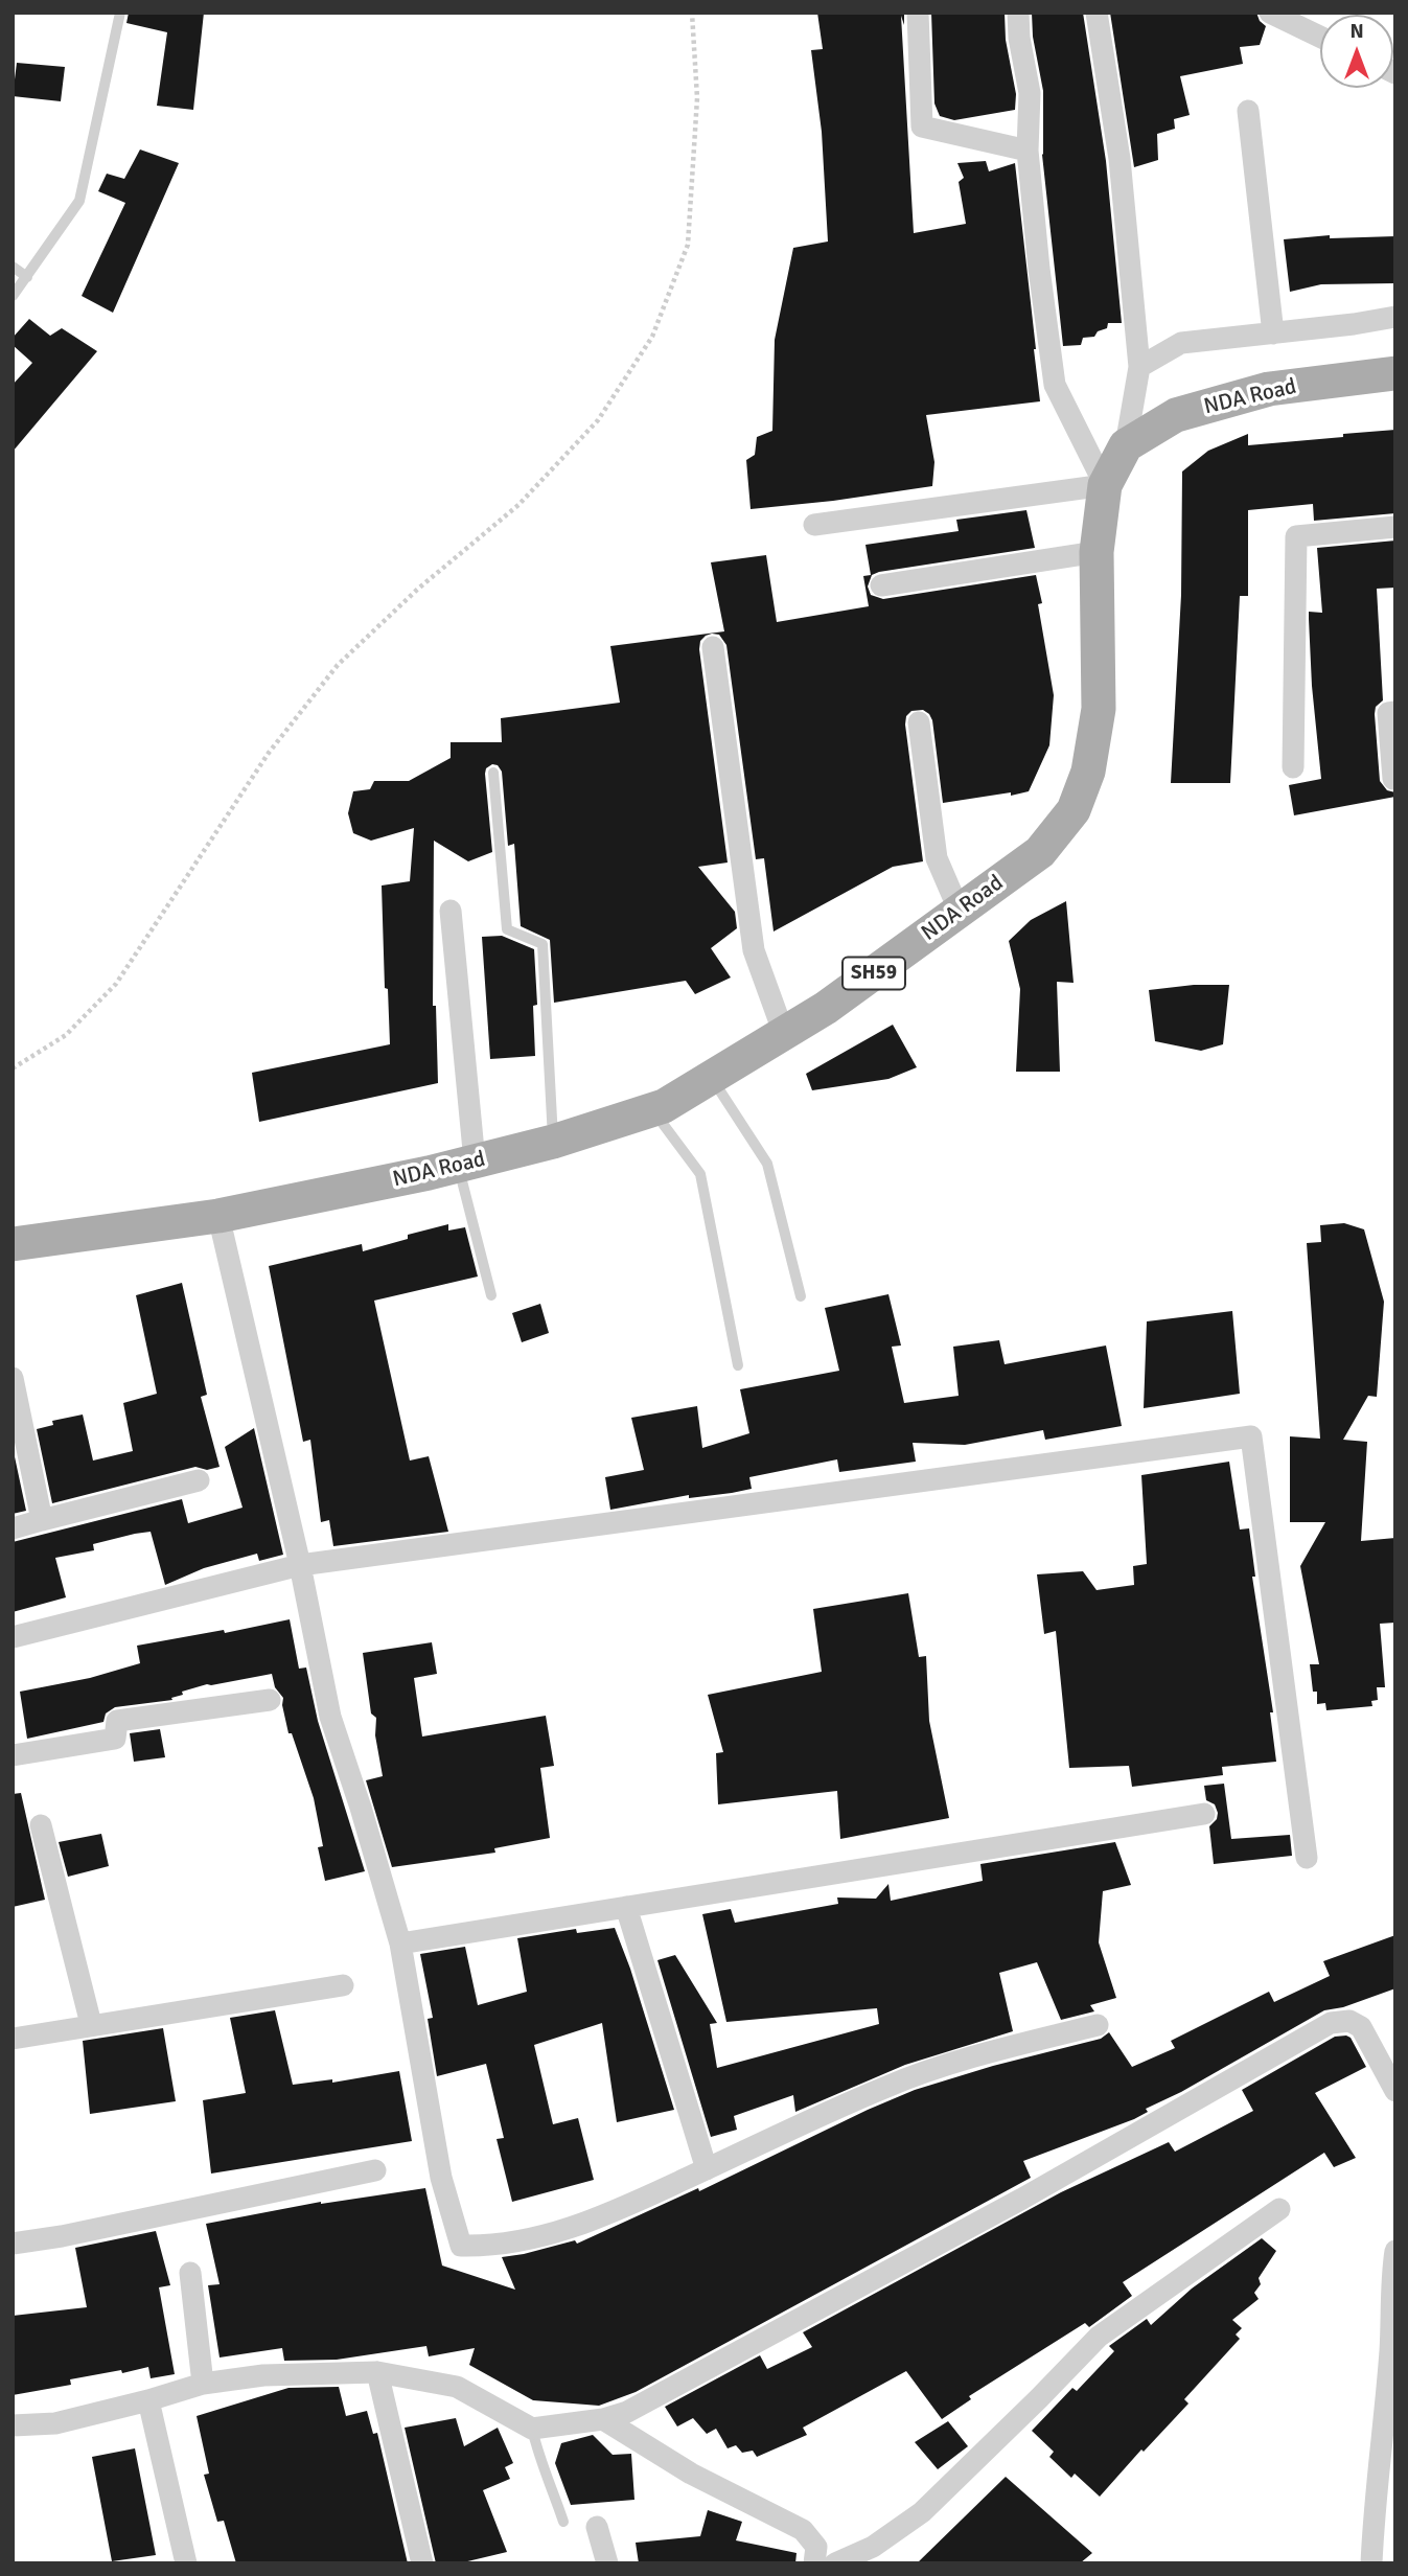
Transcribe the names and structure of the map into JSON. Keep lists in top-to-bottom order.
{
  "streets": {
    "main road": ["NDA Road", "SH59"]
  },
  "north": "top"
}
